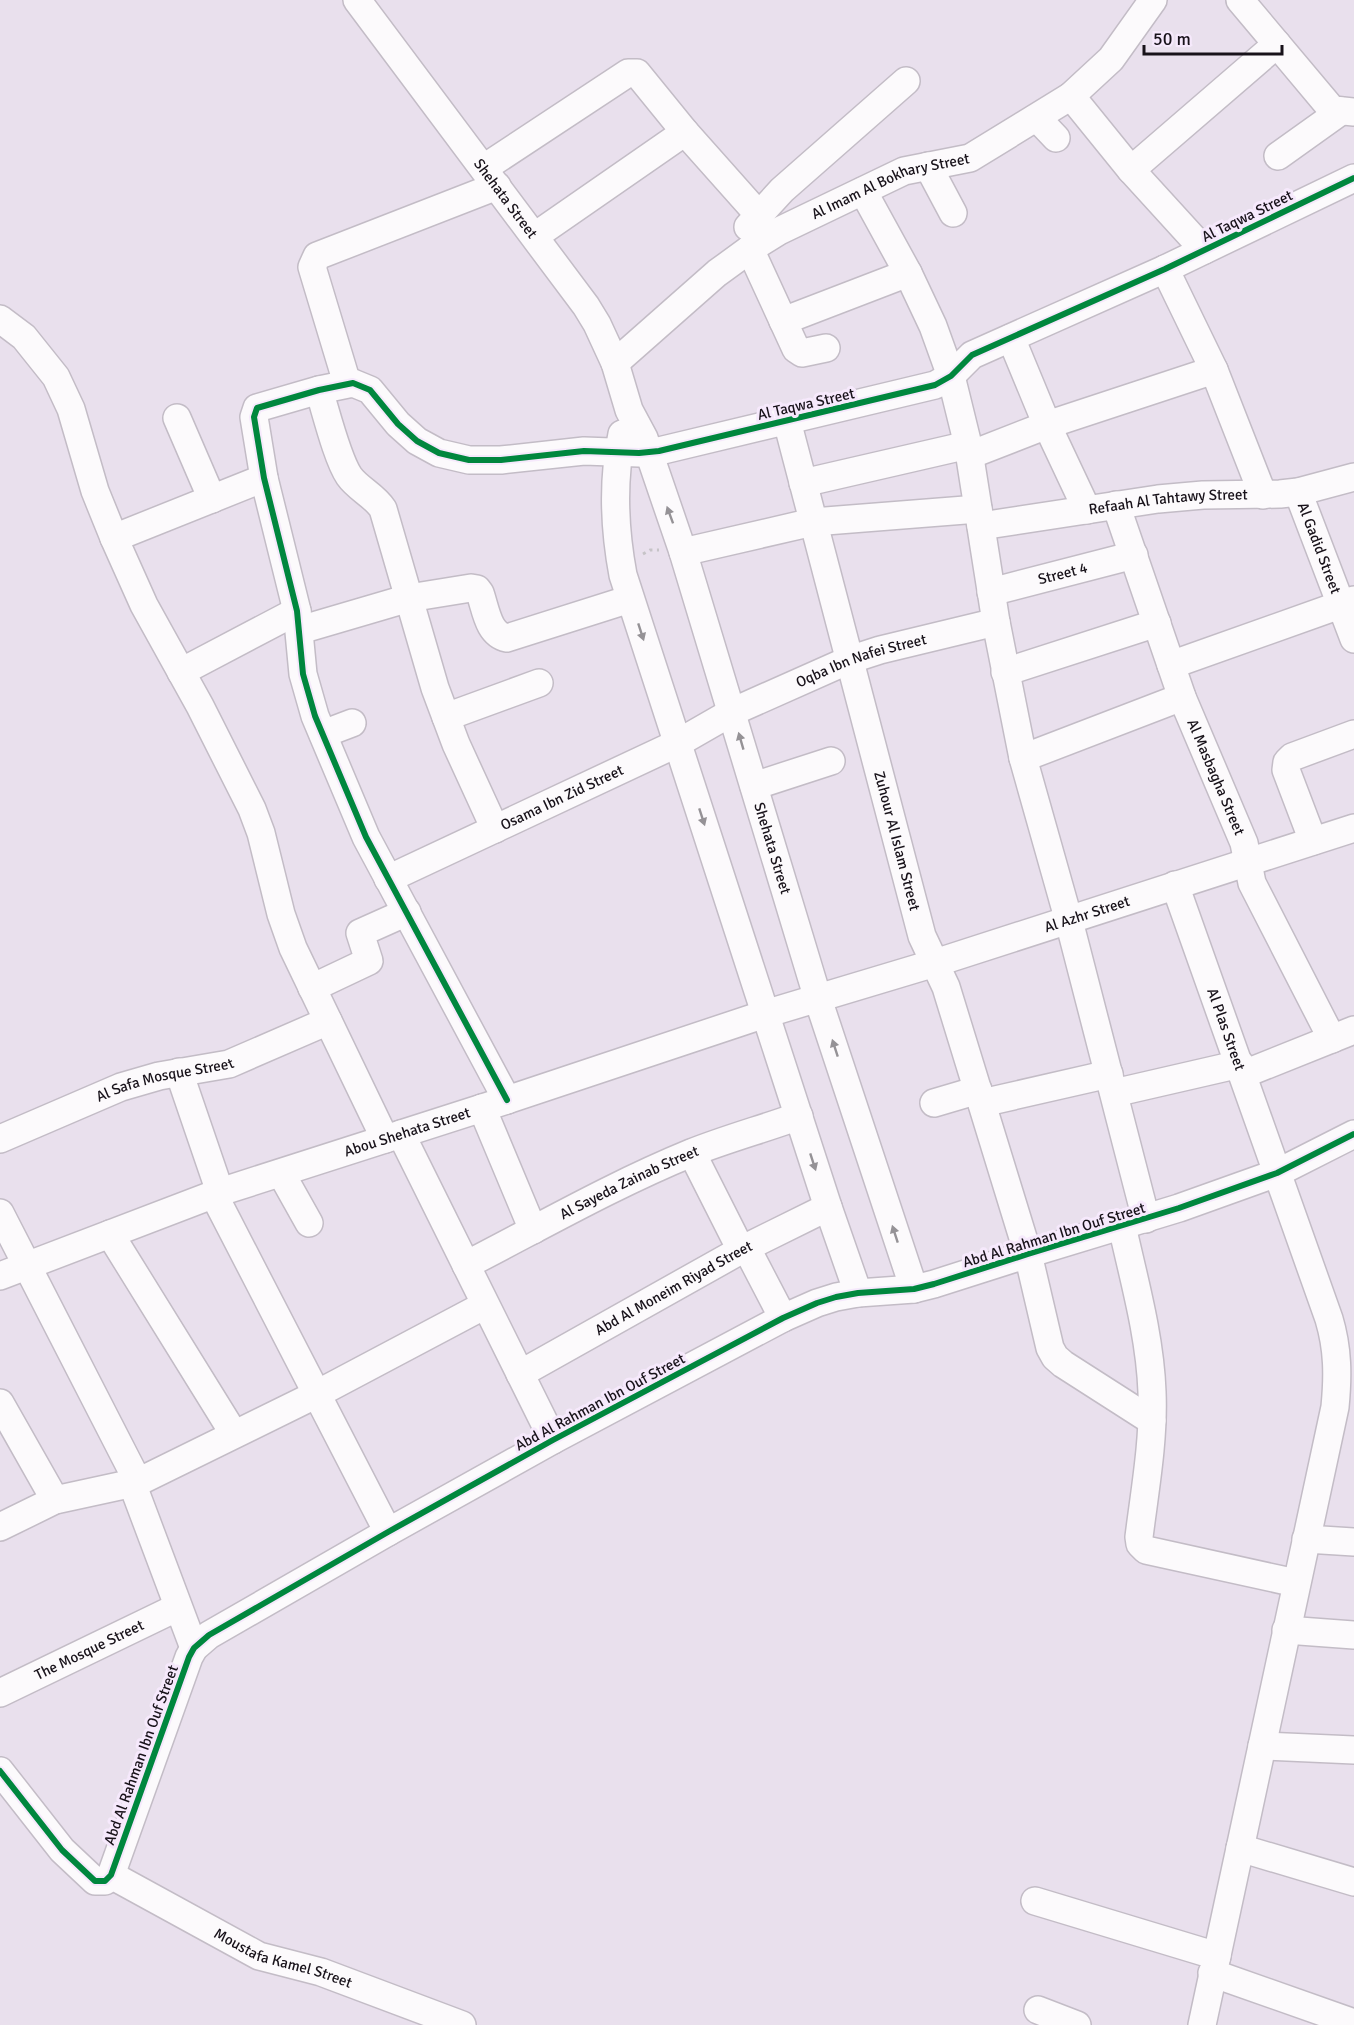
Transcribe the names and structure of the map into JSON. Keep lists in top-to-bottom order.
{
  "streets": {
    "street": [
      "Al Imam Al Bokhary Street",
      "Shehata Street",
      "Al Taqwa Street",
      "Refaah Al Tahtawy Street",
      "Al Gadid Street",
      "Street 4",
      "Oqba Ibn Nafei Street",
      "Al Masbagha Street",
      "Osama Ibn Zid Street",
      "Zuhour Al Islam Street",
      "Al Azhr Street",
      "Al Plas Street",
      "Al Safa Mosque Street",
      "Abou Shehata Street",
      "Al Sayeda Zainab Street",
      "Abd Al Rahman Ibn Ouf Street",
      "Abd Al Moneim Riyad Street",
      "The Mosque Street",
      "Moustafa Kamel Street"
    ]
  },
  "crossings": [
    ["Al Imam Al Bokhary Street", "Shehata Street"],
    ["Shehata Street", "Al Taqwa Street"],
    ["Shehata Street", "Refaah Al Tahtawy Street"],
    ["Shehata Street", "Oqba Ibn Nafei Street"],
    ["Shehata Street", "Osama Ibn Zid Street"],
    ["Shehata Street", "Al Azhr Street"],
    ["Shehata Street", "Abou Shehata Street"],
    ["Shehata Street", "Abd Al Rahman Ibn Ouf Street"],
    ["Al Taqwa Street", "Zuhour Al Islam Street"],
    ["Refaah Al Tahtawy Street", "Al Gadid Street"],
    ["Refaah Al Tahtawy Street", "Al Masbagha Street"],
    ["Refaah Al Tahtawy Street", "Zuhour Al Islam Street"],
    ["Street 4", "Al Masbagha Street"],
    ["Oqba Ibn Nafei Street", "Osama Ibn Zid Street"],
    ["Oqba Ibn Nafei Street", "Zuhour Al Islam Street"],
    ["Al Masbagha Street", "Al Azhr Street"],
    ["Zuhour Al Islam Street", "Al Azhr Street"],
    ["Zuhour Al Islam Street", "Abd Al Rahman Ibn Ouf Street"],
    ["Al Azhr Street", "Al Plas Street"],
    ["Al Azhr Street", "Abou Shehata Street"],
    ["Al Plas Street", "Abd Al Rahman Ibn Ouf Street"],
    ["Abd Al Rahman Ibn Ouf Street", "Moustafa Kamel Street"]
  ],
  "scale_bar": "50 m"
}
